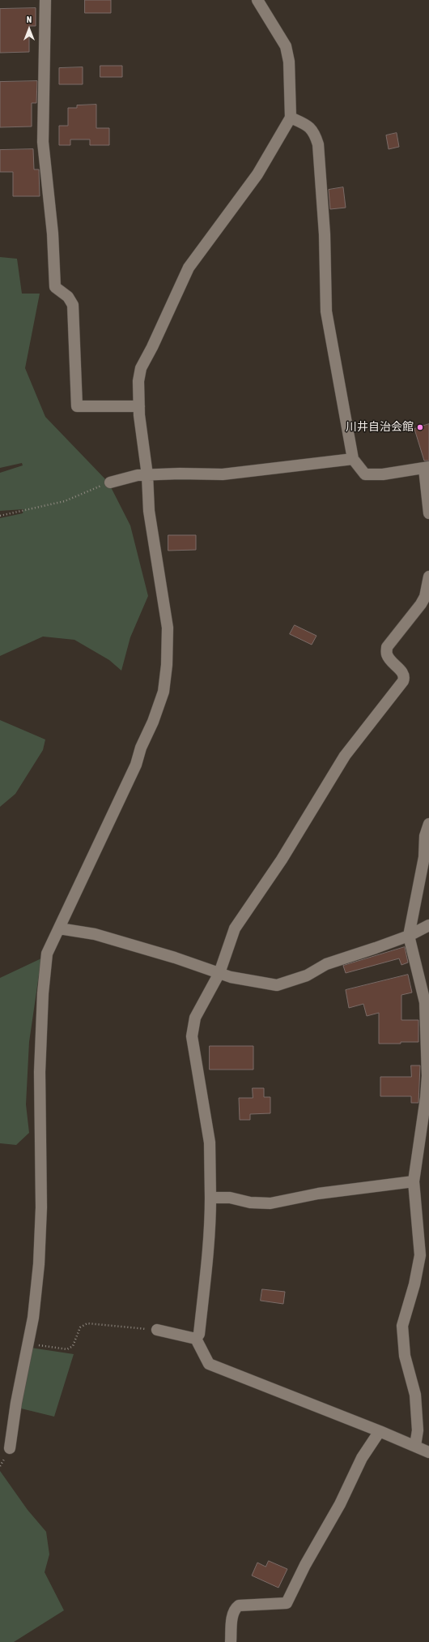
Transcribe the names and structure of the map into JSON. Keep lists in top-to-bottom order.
{
  "places": ["川井自治会館"],
  "north": "top"
}
